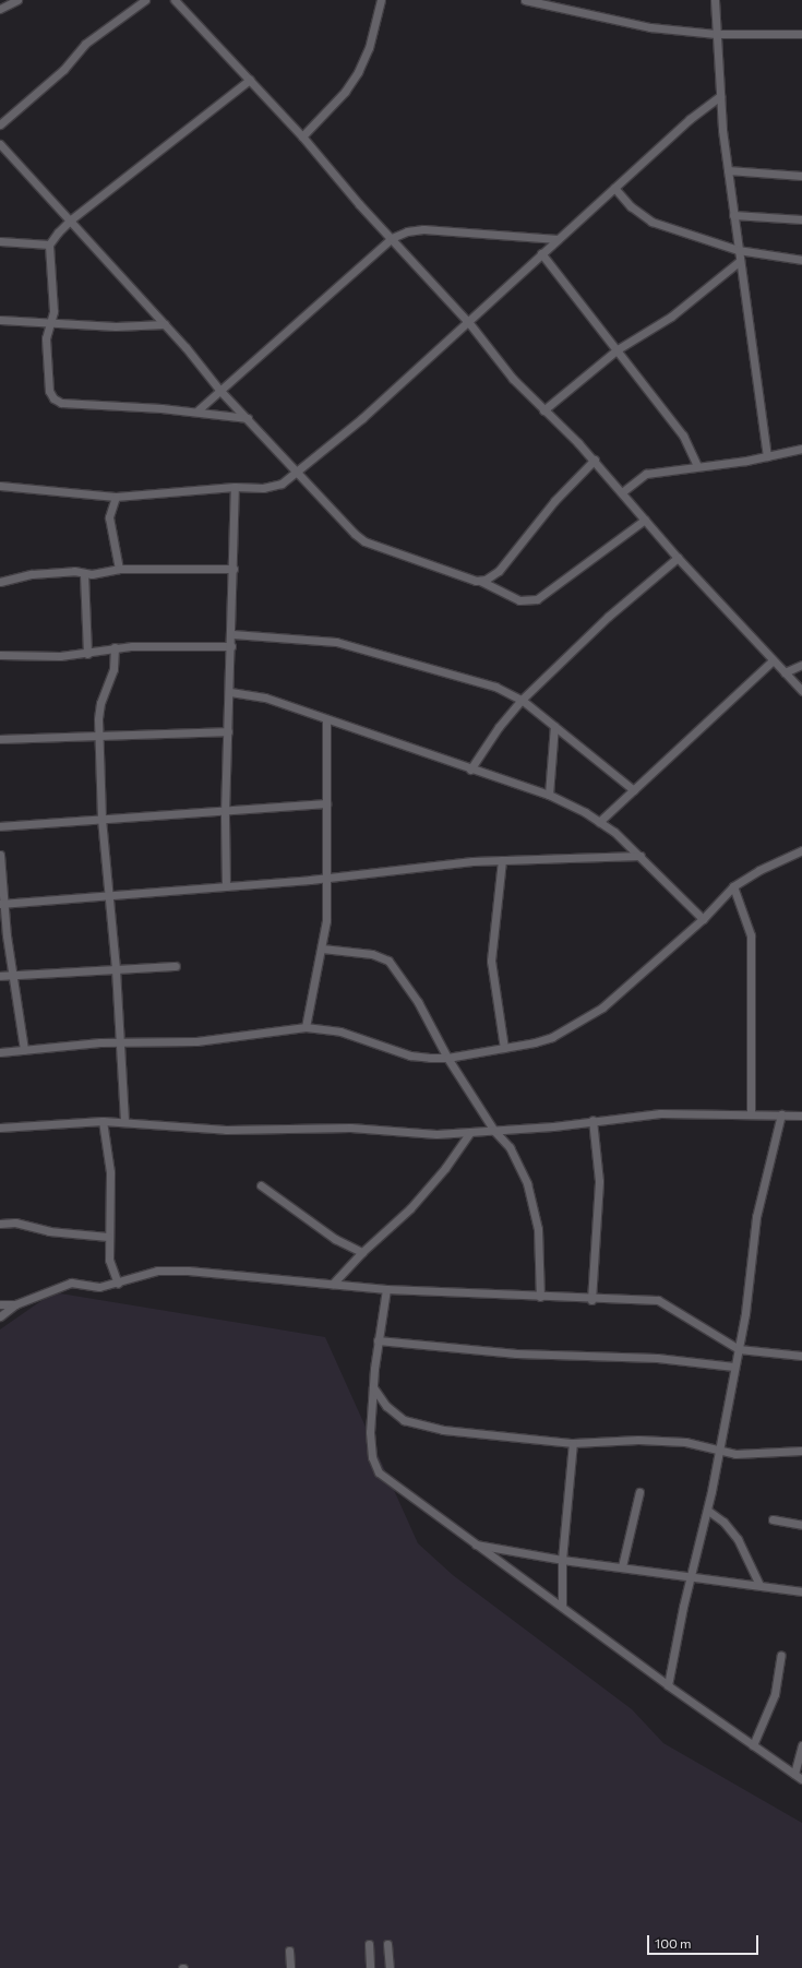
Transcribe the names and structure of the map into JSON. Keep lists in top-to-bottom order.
{
  "scale_bar": "100 m"
}
